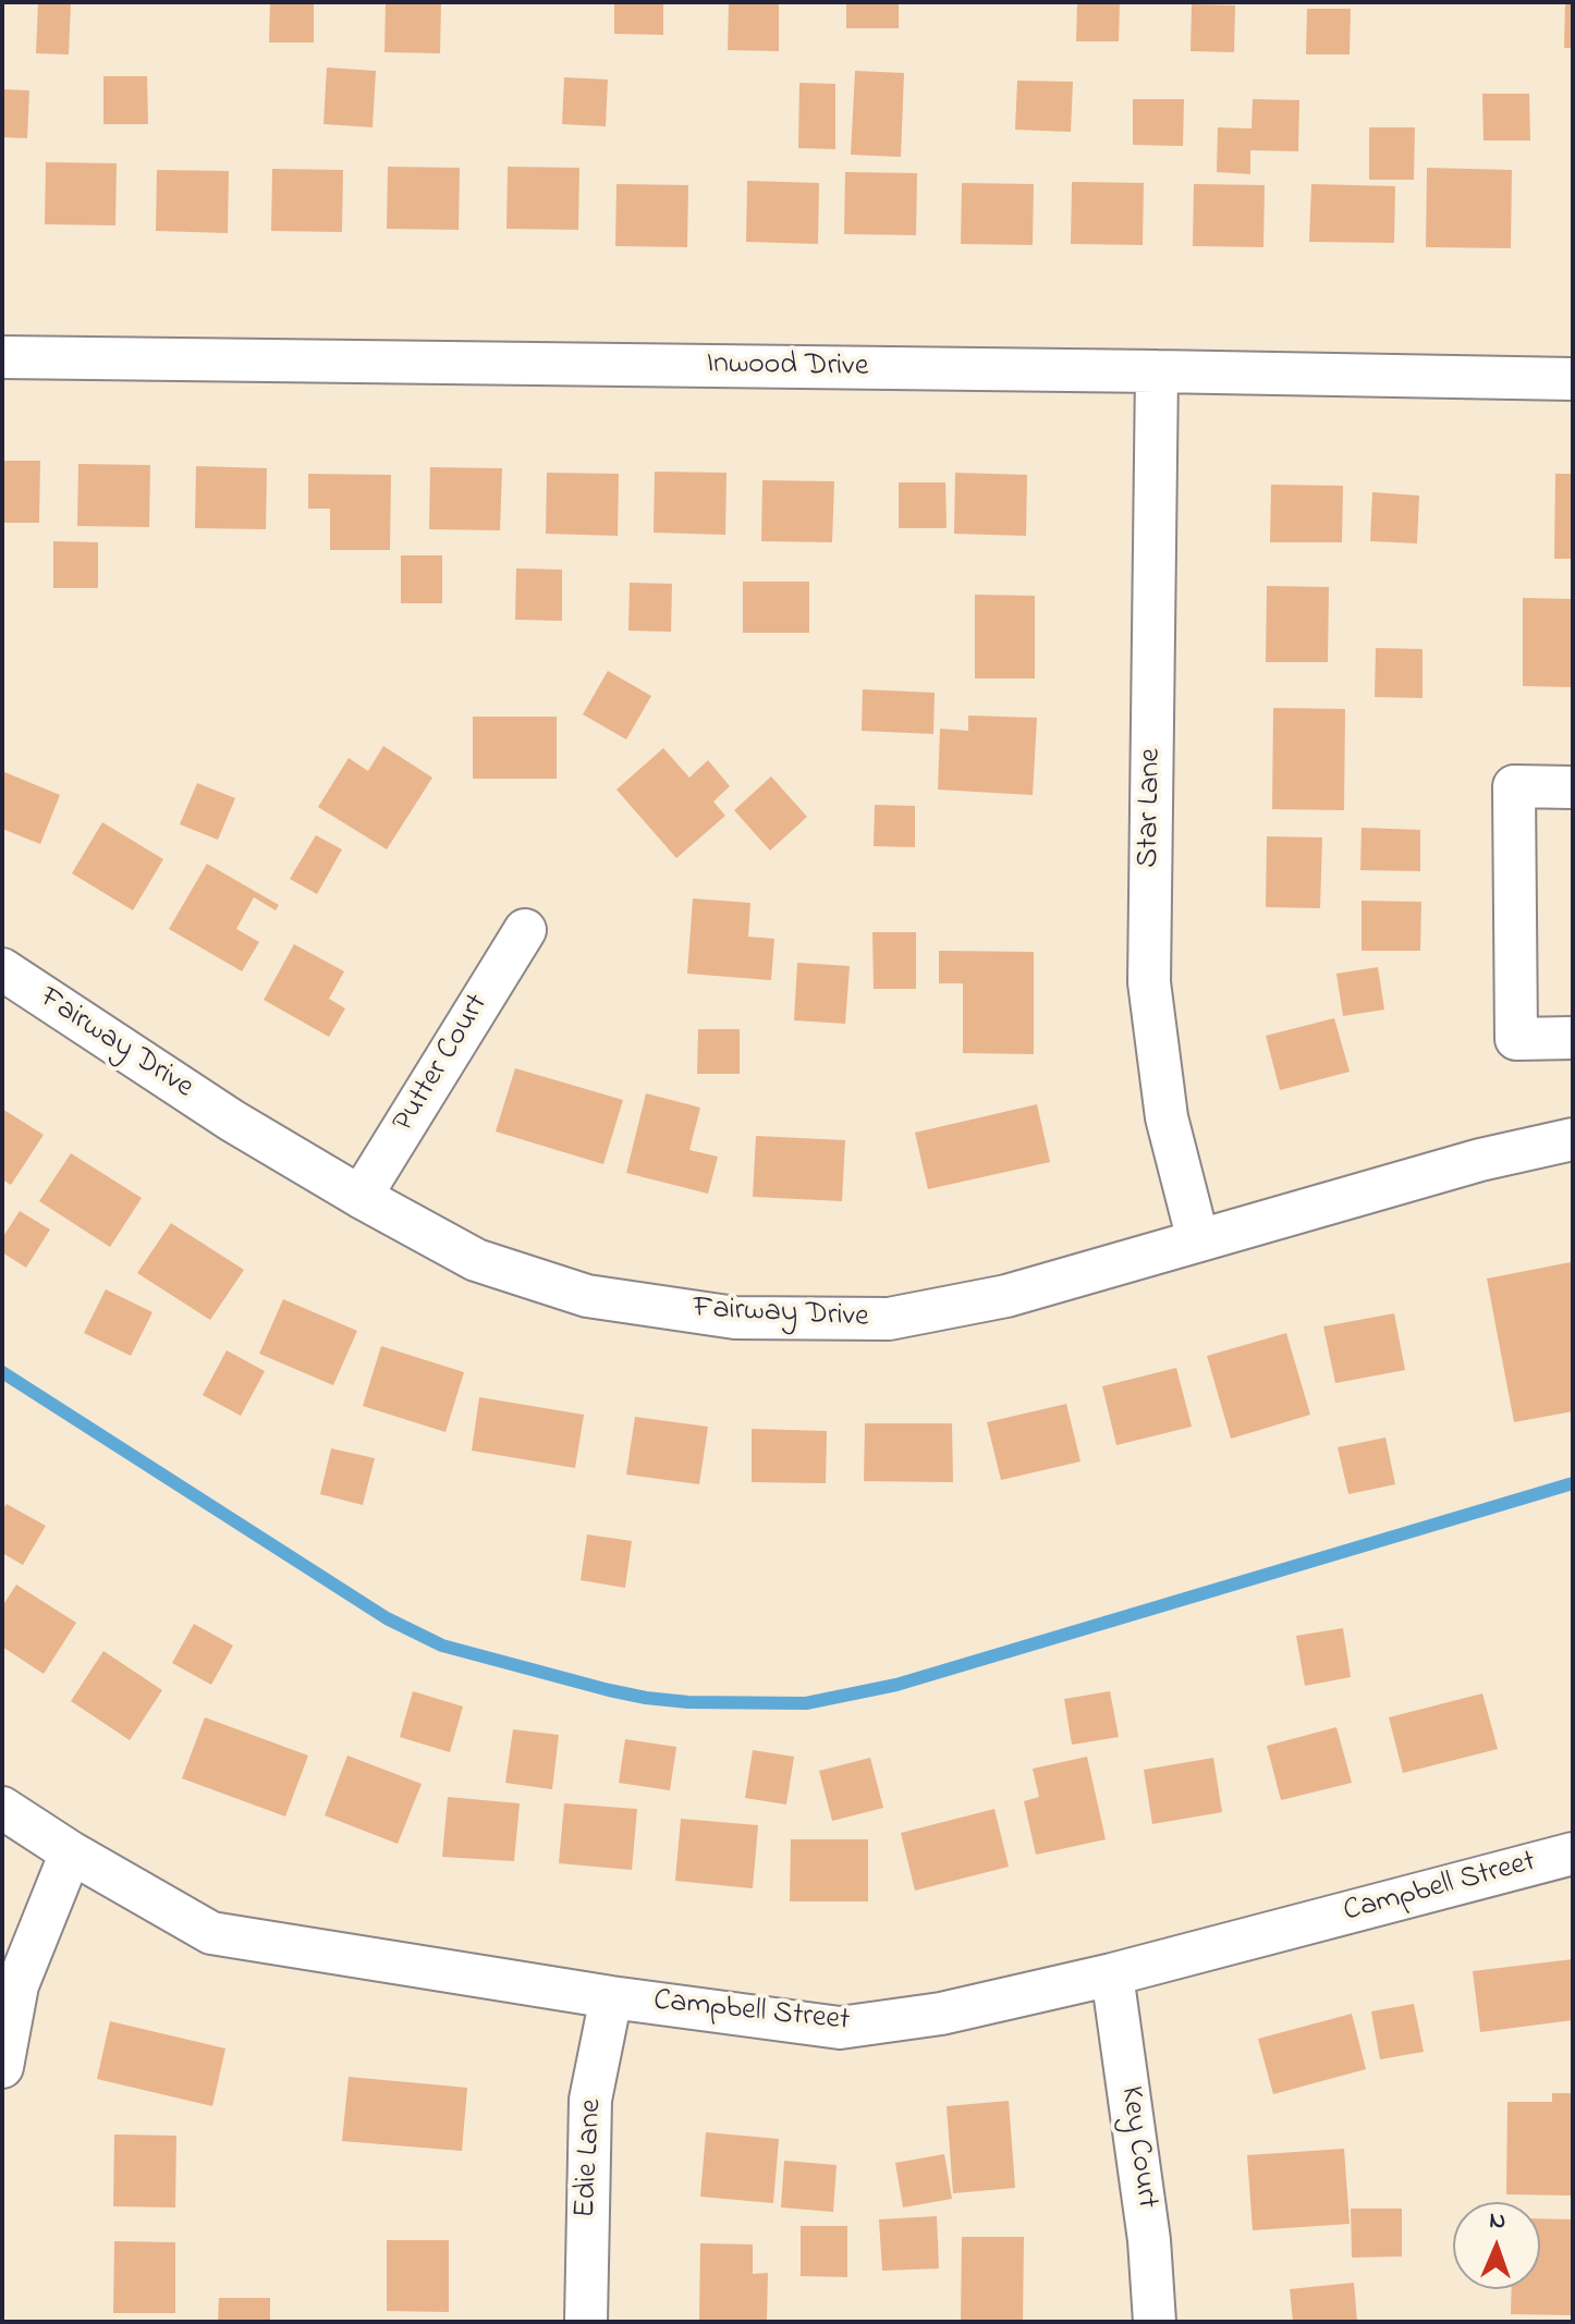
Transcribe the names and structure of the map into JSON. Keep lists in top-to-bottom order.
{
  "streets": {
    "street": [
      "Inwood Drive",
      "Star Lane",
      "Fairway Drive",
      "Putter Court",
      "Campbell Street",
      "Key Court",
      "Edie Lane"
    ]
  },
  "crossings": [
    ["Inwood Drive", "Star Lane"],
    ["Star Lane", "Fairway Drive"],
    ["Fairway Drive", "Putter Court"],
    ["Campbell Street", "Key Court"],
    ["Campbell Street", "Edie Lane"]
  ],
  "north": "top"
}
